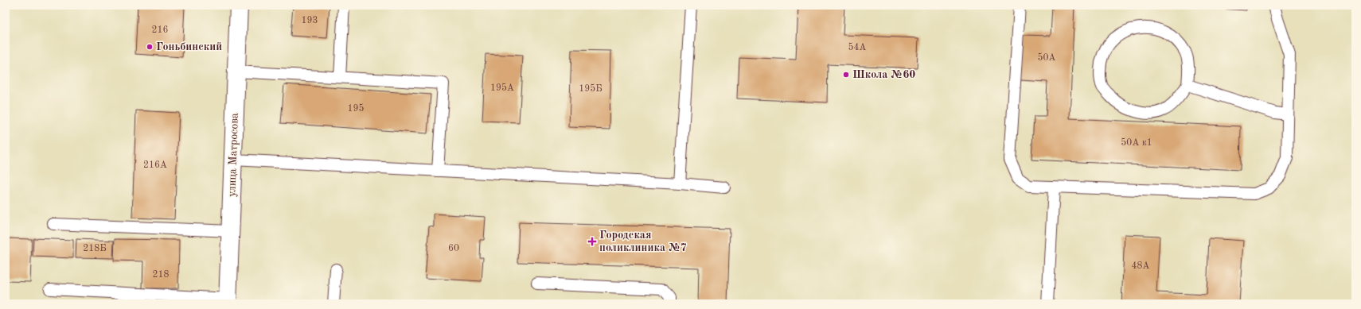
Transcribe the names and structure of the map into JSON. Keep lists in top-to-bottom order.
{
  "streets": {
    "street": ["улица Матросова"]
  },
  "places": {
    "other": ["Гоньбинский", "Школа №60"],
    "health": ["Городская поликлиника №7"]
  },
  "house_numbers": [
    "193",
    "216",
    "54А",
    "50А",
    "195А",
    "195Б",
    "195",
    "50А к1",
    "216А",
    "218Б",
    "60",
    "48А",
    "218"
  ]
}
